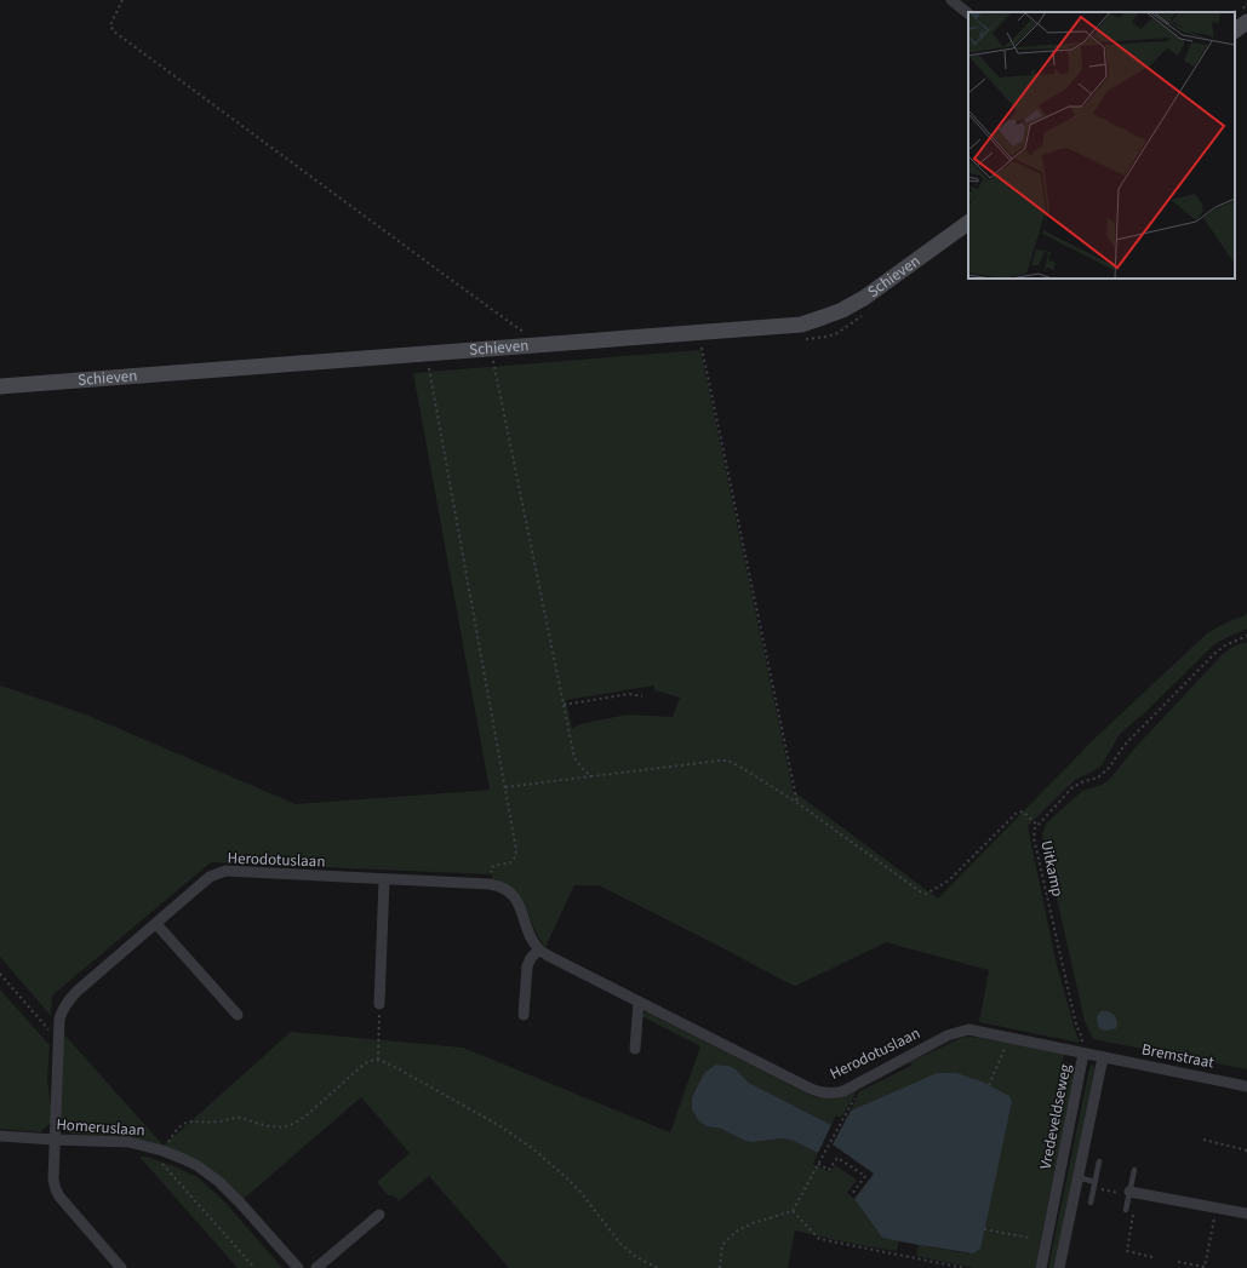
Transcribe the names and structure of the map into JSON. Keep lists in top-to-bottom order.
{
  "streets": {
    "street": [
      "Schieven",
      "Herodotuslaan",
      "Bremstraat",
      "Vredeveldseweg",
      "Homeruslaan"
    ],
    "path": ["Uitkamp"]
  },
  "crossings": [
    ["Herodotuslaan", "Uitkamp"],
    ["Herodotuslaan", "Vredeveldseweg"],
    ["Herodotuslaan", "Homeruslaan"],
    ["Uitkamp", "Vredeveldseweg"],
    ["Bremstraat", "Vredeveldseweg"]
  ]
}
